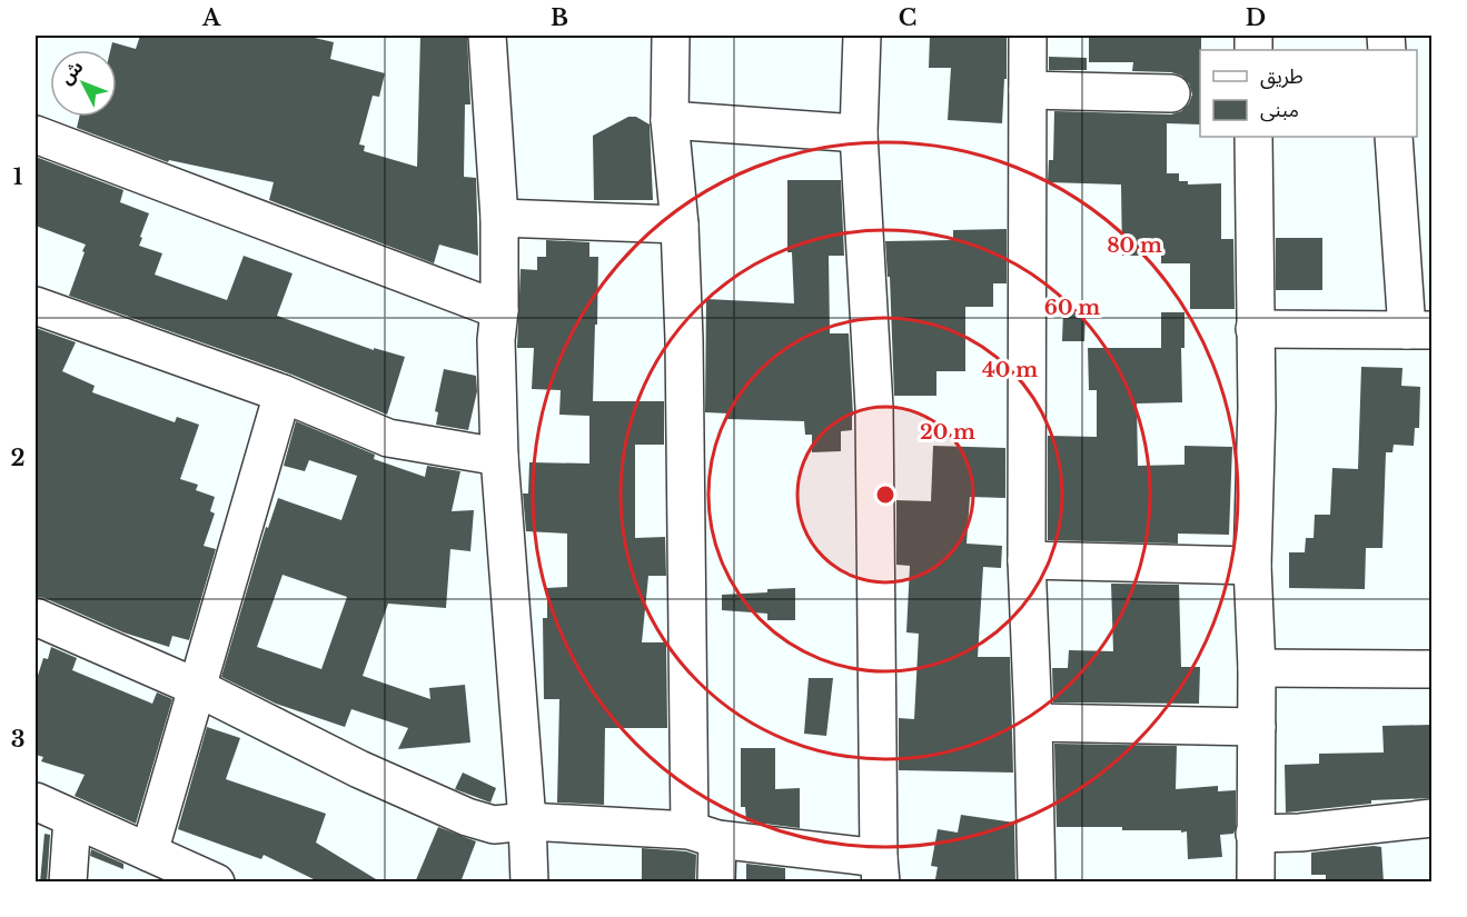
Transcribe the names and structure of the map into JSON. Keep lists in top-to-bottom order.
{
  "legend": ["طريق", "مبنى"],
  "north": "top left",
  "grid": {
    "columns": [
      "A",
      "B",
      "C",
      "D"
    ],
    "rows": ["1", "2", "3"]
  },
  "rings": [
    "80 m",
    "60 m",
    "40 m",
    "20 m"
  ]
}
